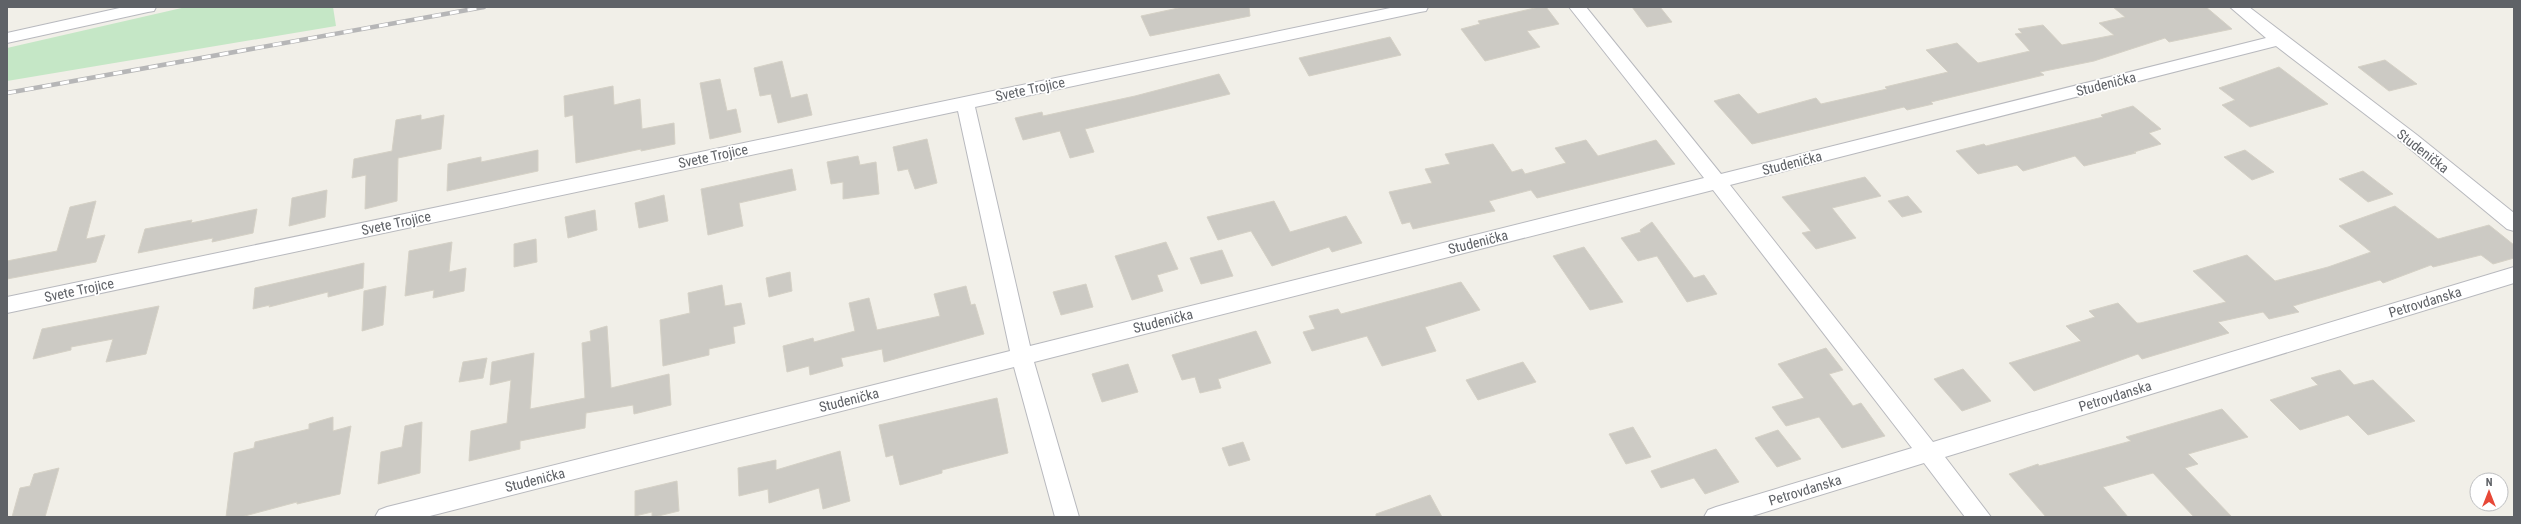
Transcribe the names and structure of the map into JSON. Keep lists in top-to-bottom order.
{
  "streets": {
    "street": ["Studenička", "Svete Trojice", "Petrovdanska"]
  },
  "north": "top"
}
